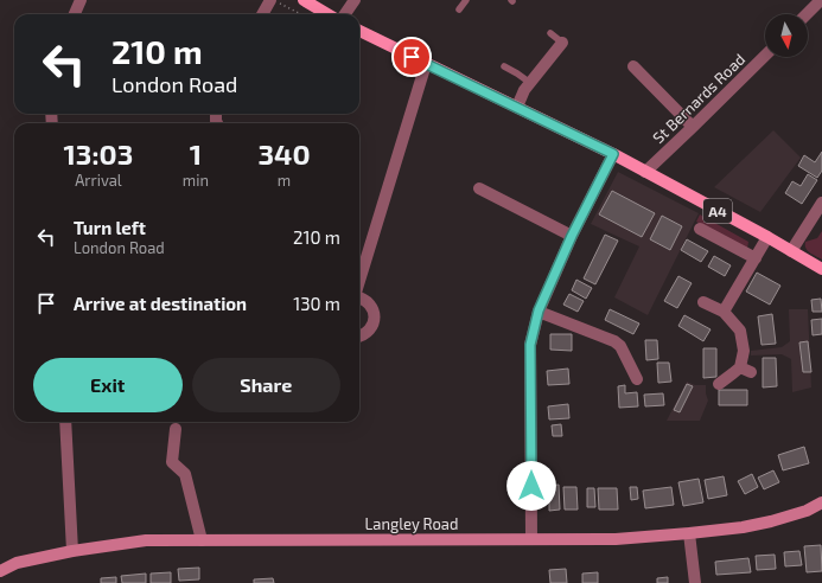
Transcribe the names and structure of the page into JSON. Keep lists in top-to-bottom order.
{
  "streets": {
    "main road": ["A4"],
    "street": ["St Bernards Road", "Langley Road"]
  },
  "crossings": [
    ["St Bernards Road", "A4"]
  ],
  "north": "bottom",
  "page": {
    "turn": ["210 m", "London Road"],
    "eta": [
      "13:03",
      "Arrival",
      "1",
      "min",
      "340",
      "m"
    ],
    "list": [
      {
        "name": "Turn left",
        "note": "London Road",
        "value": "210 m"
      },
      {
        "name": "Arrive at destination",
        "value": "130 m"
      }
    ],
    "buttons": ["Exit", "Share"]
  }
}
